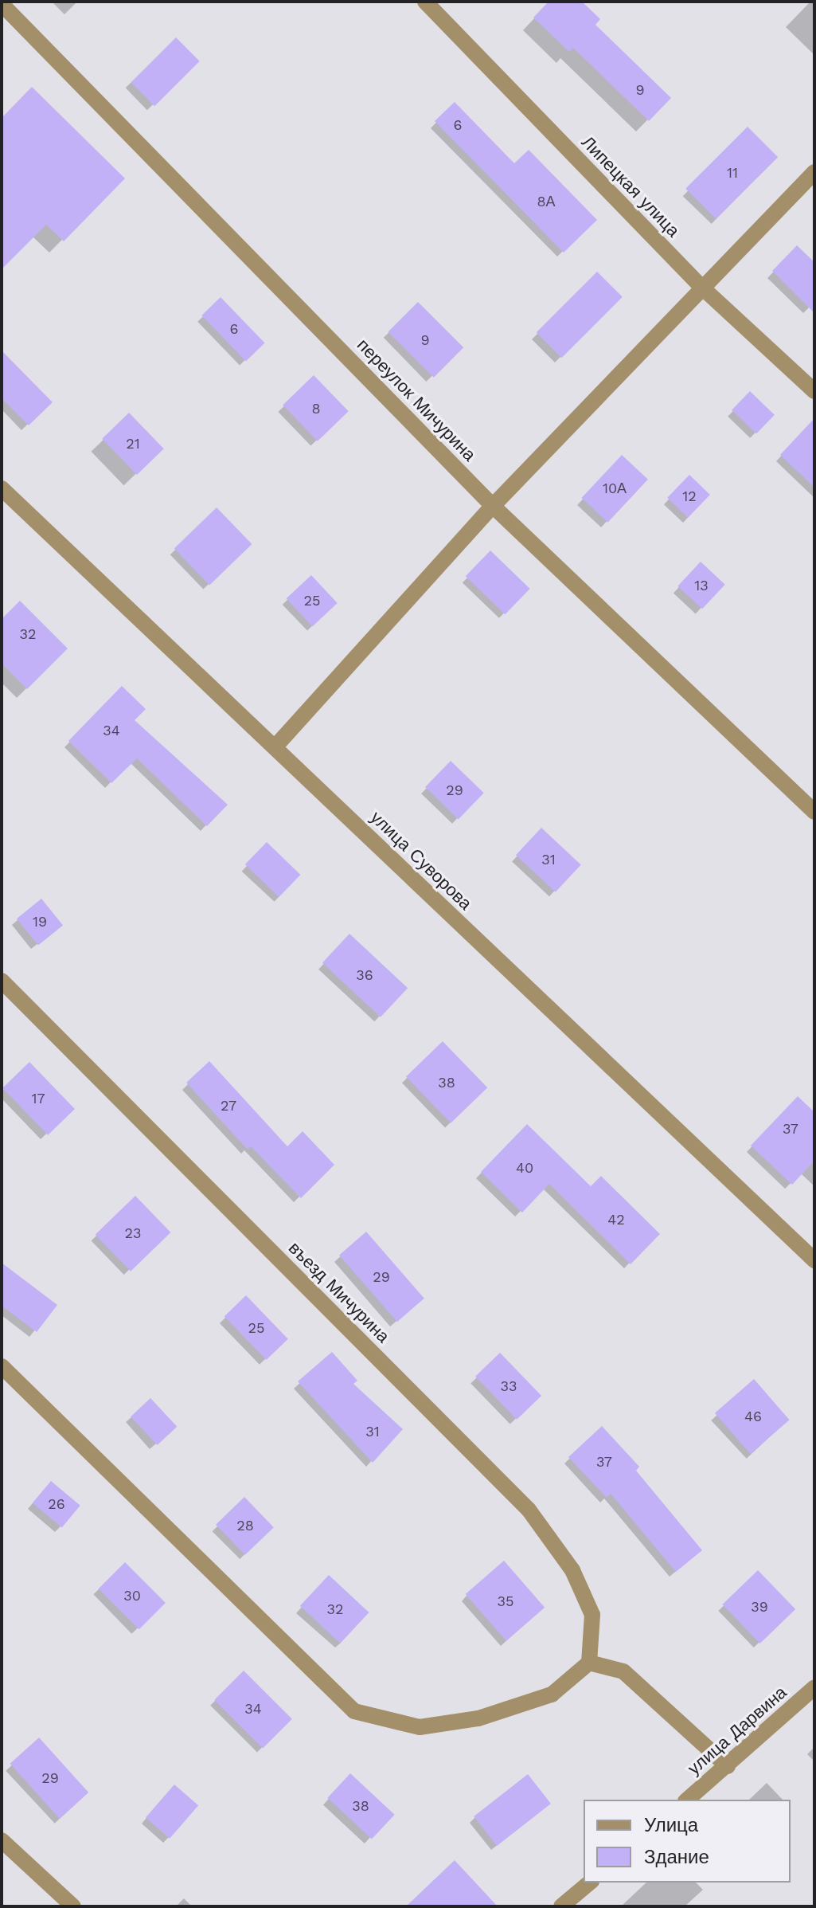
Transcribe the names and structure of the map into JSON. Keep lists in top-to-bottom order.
{
  "streets": {
    "street": [
      "Липецкая улица",
      "переулок Мичурина",
      "улица Суворова",
      "въезд Мичурина",
      "улица Дарвина"
    ]
  },
  "house_numbers": [
    "9",
    "6",
    "11",
    "8А",
    "6",
    "9",
    "8",
    "21",
    "10А",
    "12",
    "13",
    "25",
    "32",
    "34",
    "29",
    "31",
    "19",
    "36",
    "38",
    "17",
    "27",
    "37",
    "40",
    "42",
    "23",
    "29",
    "25",
    "33",
    "46",
    "31",
    "37",
    "26",
    "28",
    "30",
    "35",
    "39",
    "32",
    "34",
    "29",
    "38"
  ],
  "legend": ["Улица", "Здание"]
}
